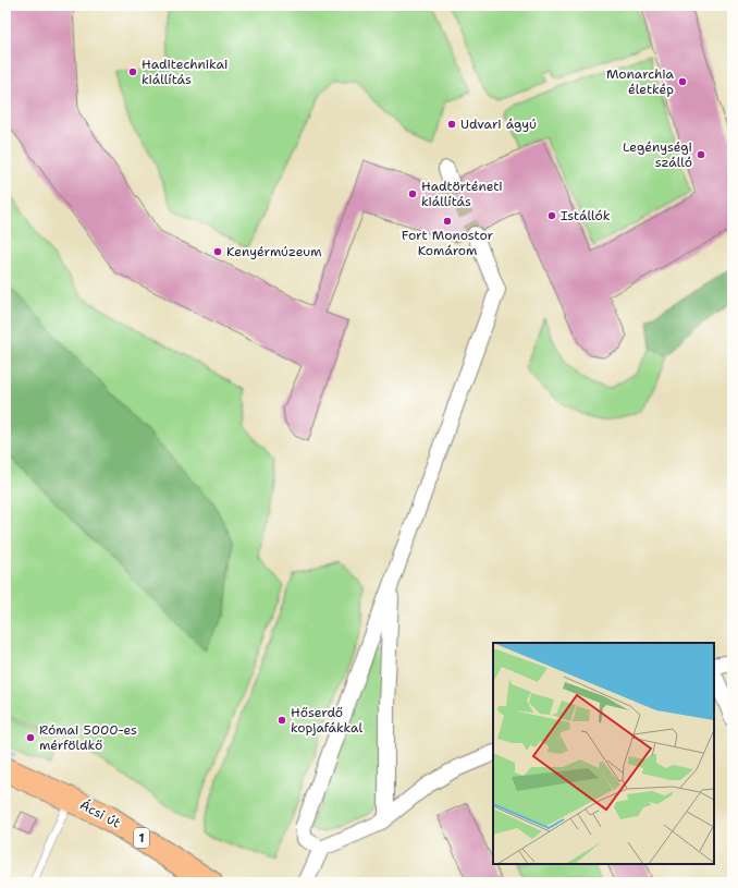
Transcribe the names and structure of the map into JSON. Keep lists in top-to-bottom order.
{
  "streets": {
    "main road": ["Ácsi út", "1"]
  },
  "places": [
    "Haditechnikai kiállítás",
    "Monarchia életkép",
    "Udvari ágyú",
    "Legénységi szálló",
    "Hadtörténeti kiállítás",
    "Istállók",
    "Fort Monostor Komárom",
    "Kenyérmúzeum",
    "Hőserdő kopjafákkal",
    "Római 5000-es mérföldkő"
  ]
}
